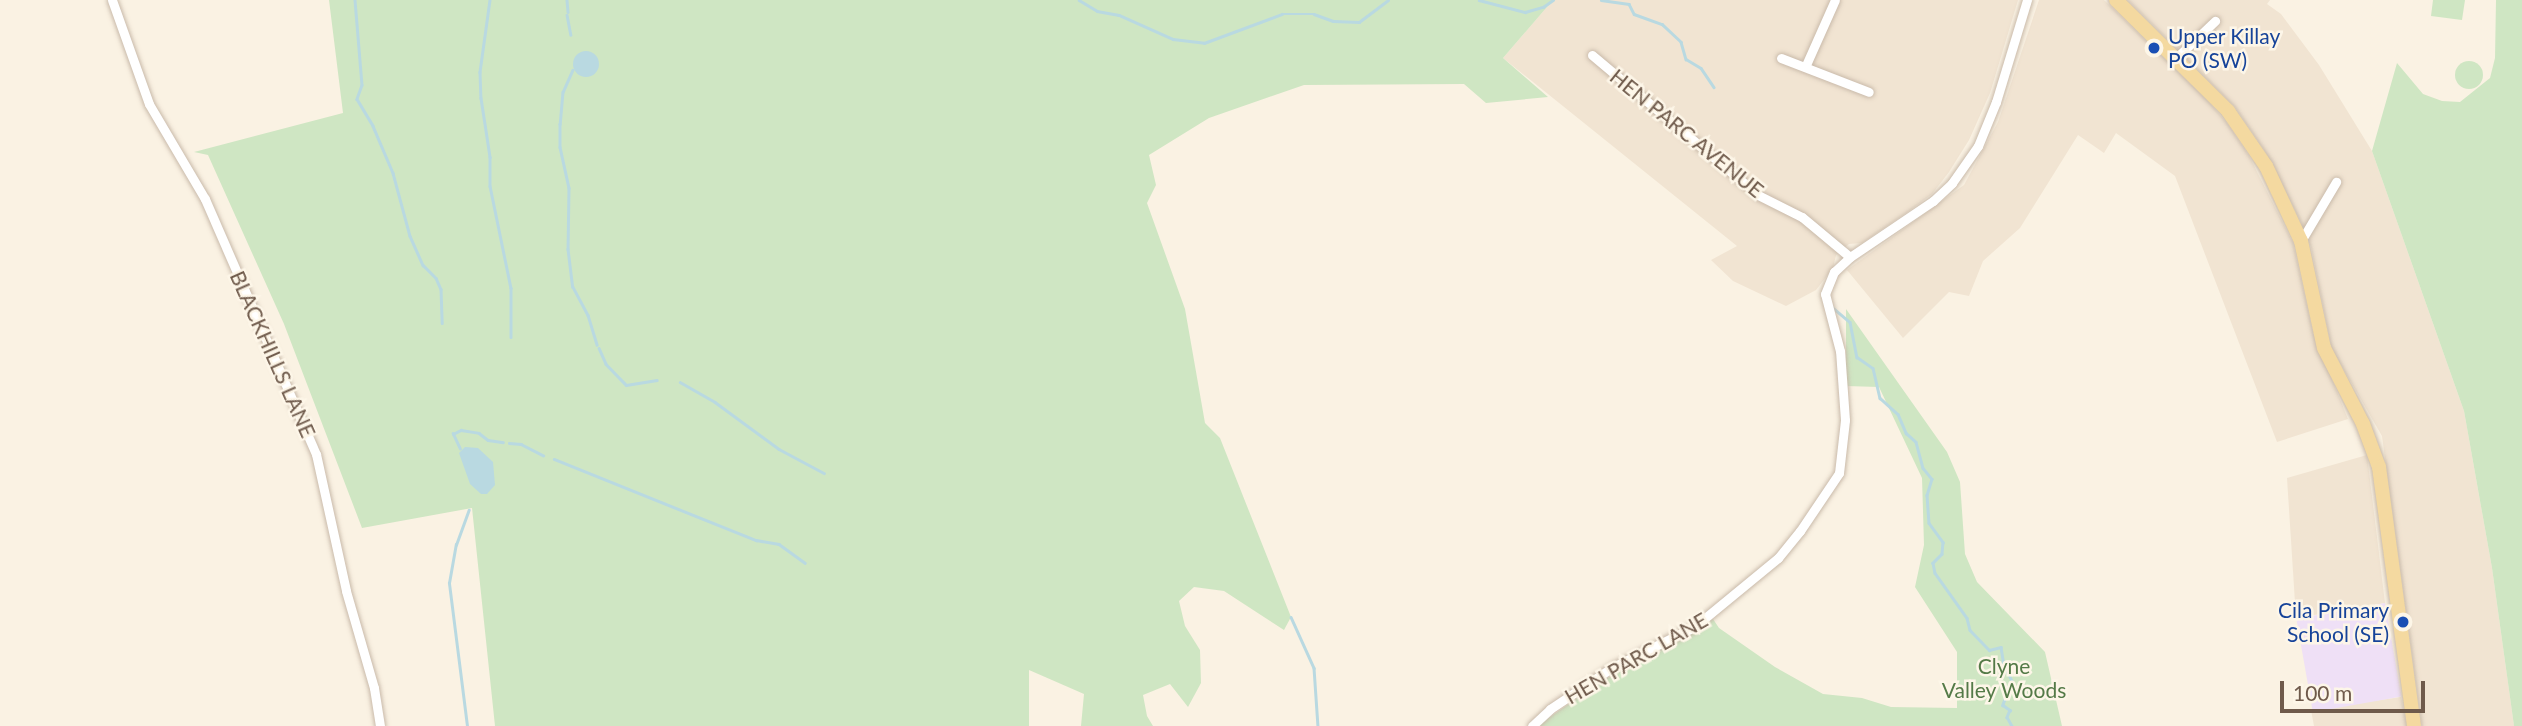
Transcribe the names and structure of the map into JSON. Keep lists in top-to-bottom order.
{
  "streets": {
    "street": ["HEN PARC AVENUE", "BLACKHILLS LANE", "HEN PARC LANE"]
  },
  "crossings": [
    ["HEN PARC AVENUE", "HEN PARC LANE"]
  ],
  "parks": ["Clyne Valley Woods"],
  "places": ["Upper Killay PO (SW)", "Cila Primary School (SE)"],
  "scale_bar": "100 m"
}
